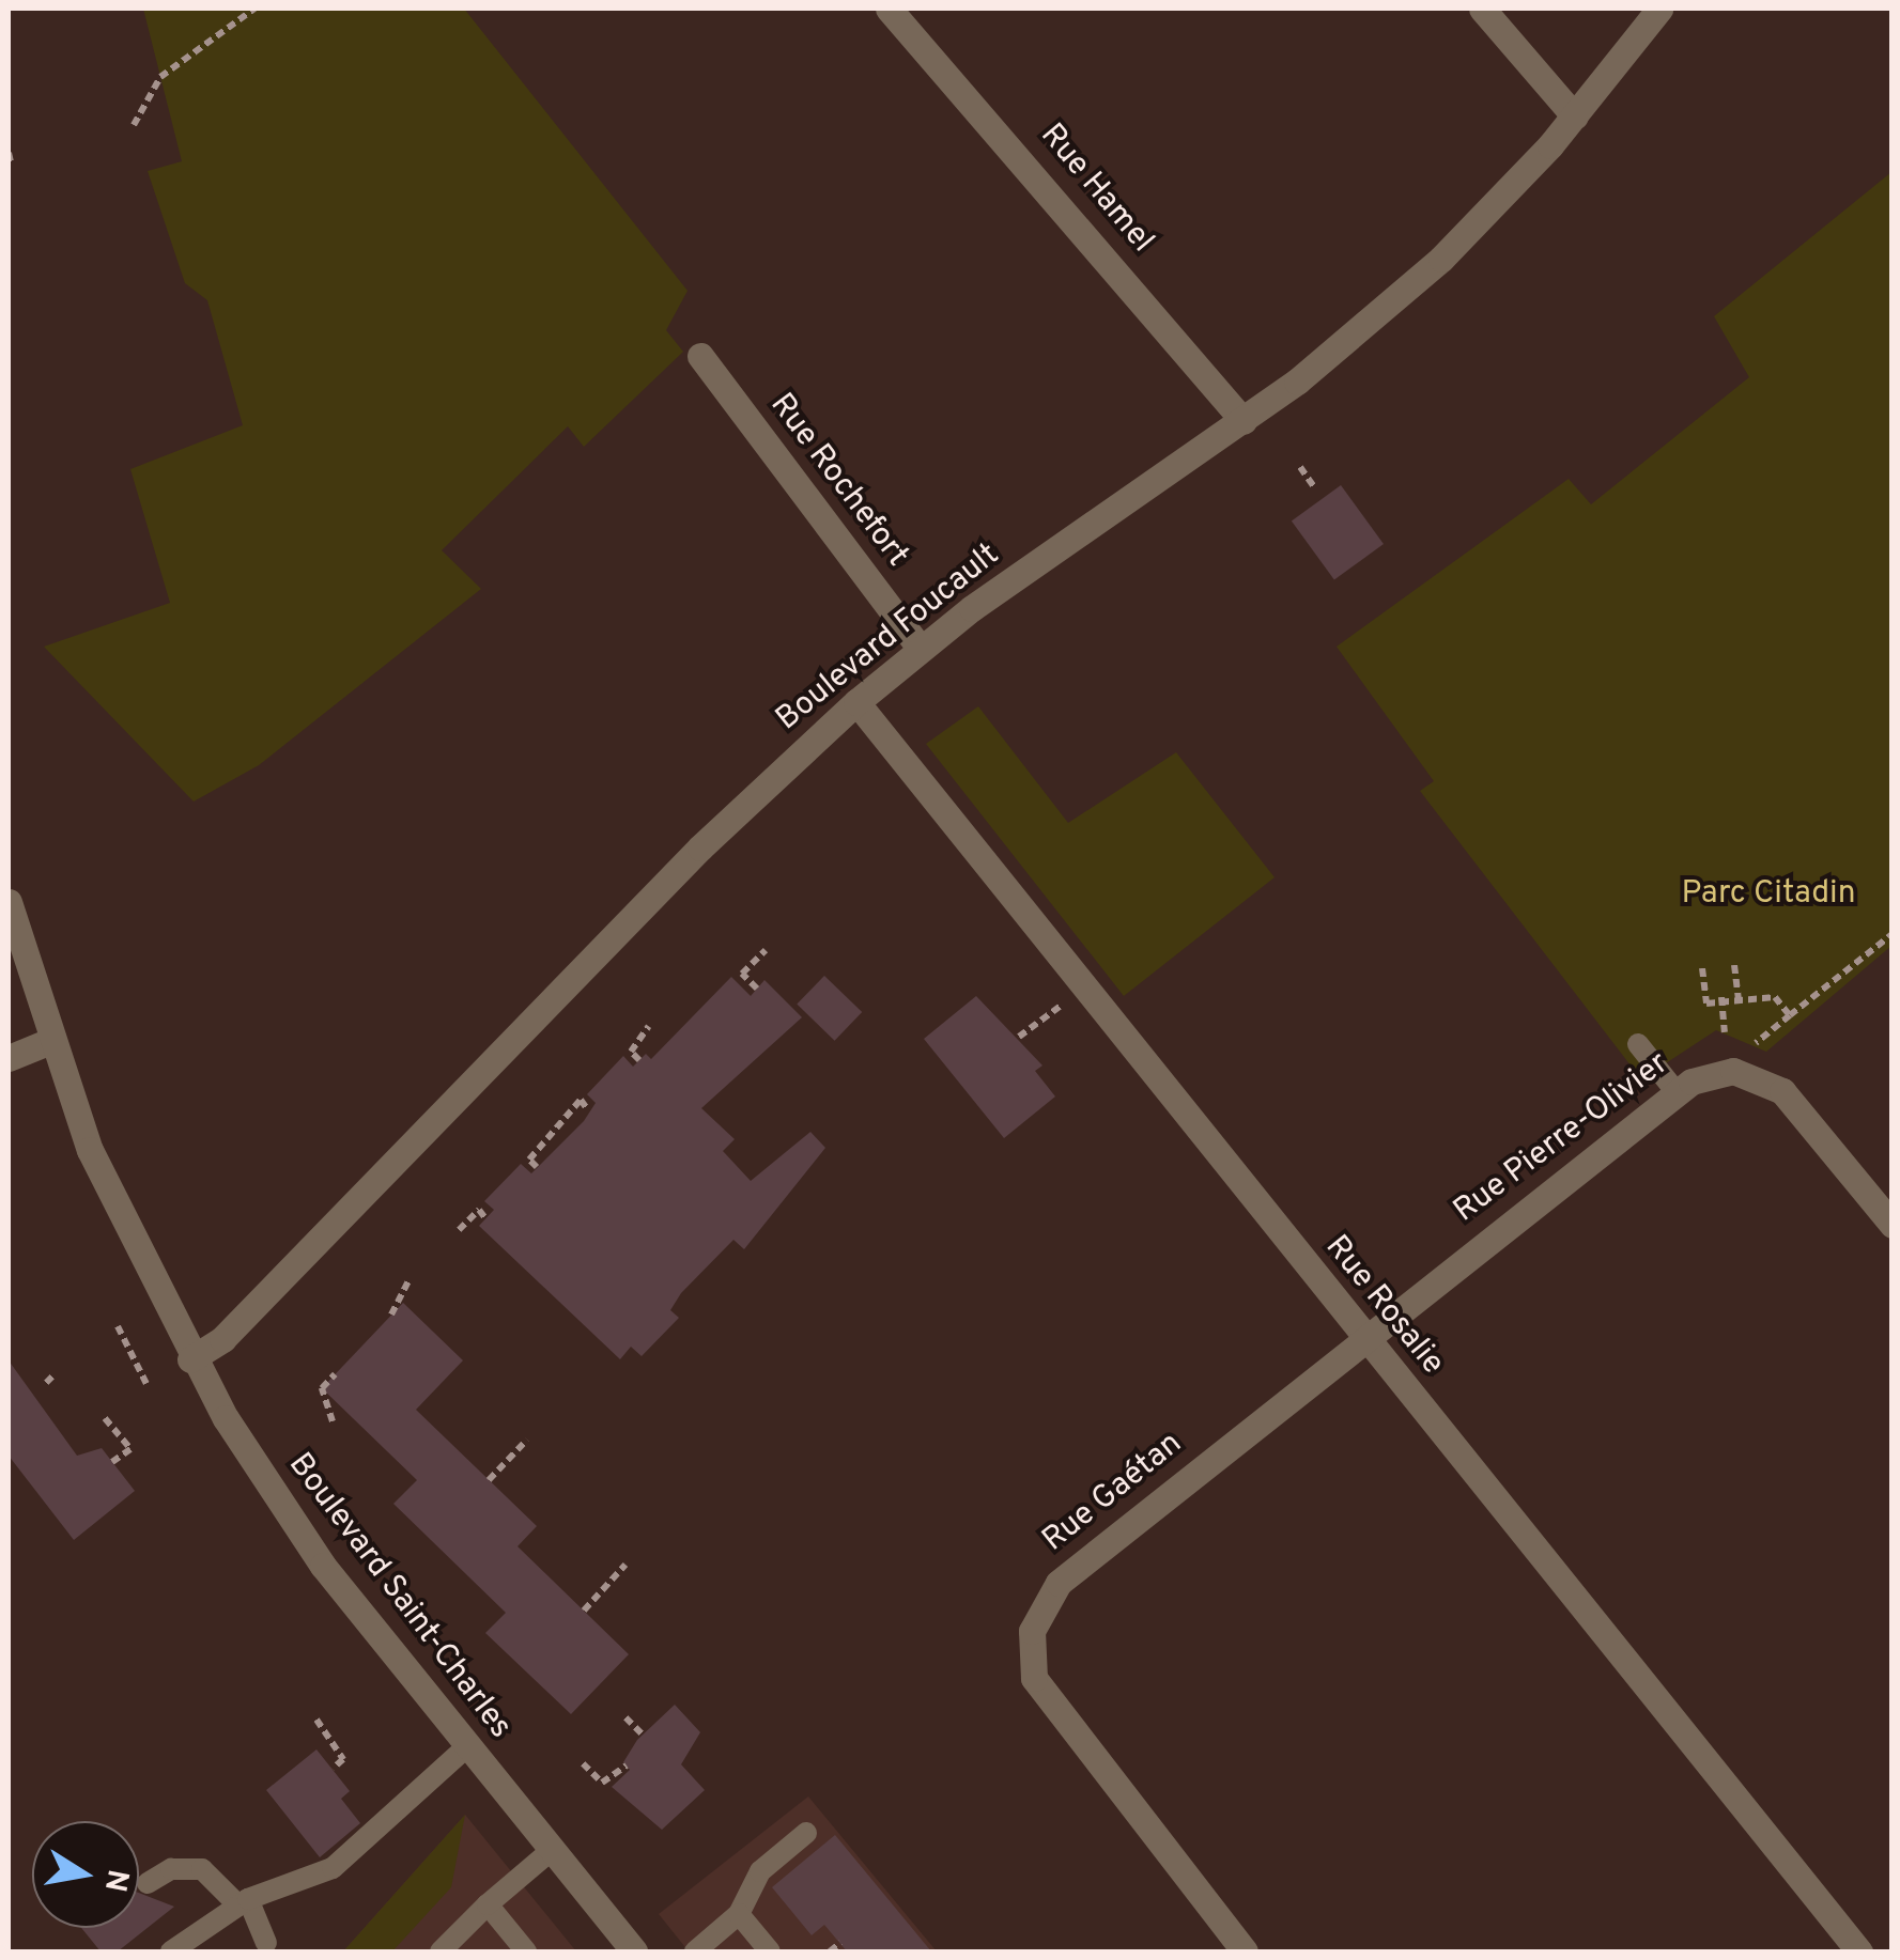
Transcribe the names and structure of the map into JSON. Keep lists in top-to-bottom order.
{
  "streets": {
    "street": [
      "Rue Hamel",
      "Rue Rochefort",
      "Boulevard Foucault",
      "Rue Pierre-Olivier",
      "Rue Rosalie",
      "Rue Gaétan",
      "Boulevard Saint-Charles"
    ]
  },
  "crossings": [
    ["Rue Hamel", "Boulevard Foucault"],
    ["Rue Rochefort", "Boulevard Foucault"],
    ["Boulevard Foucault", "Rue Rosalie"],
    ["Boulevard Foucault", "Boulevard Saint-Charles"],
    ["Rue Pierre-Olivier", "Rue Rosalie"],
    ["Rue Pierre-Olivier", "Rue Gaétan"],
    ["Rue Rosalie", "Rue Gaétan"]
  ],
  "parks": ["Parc Citadin"],
  "north": "right"
}
